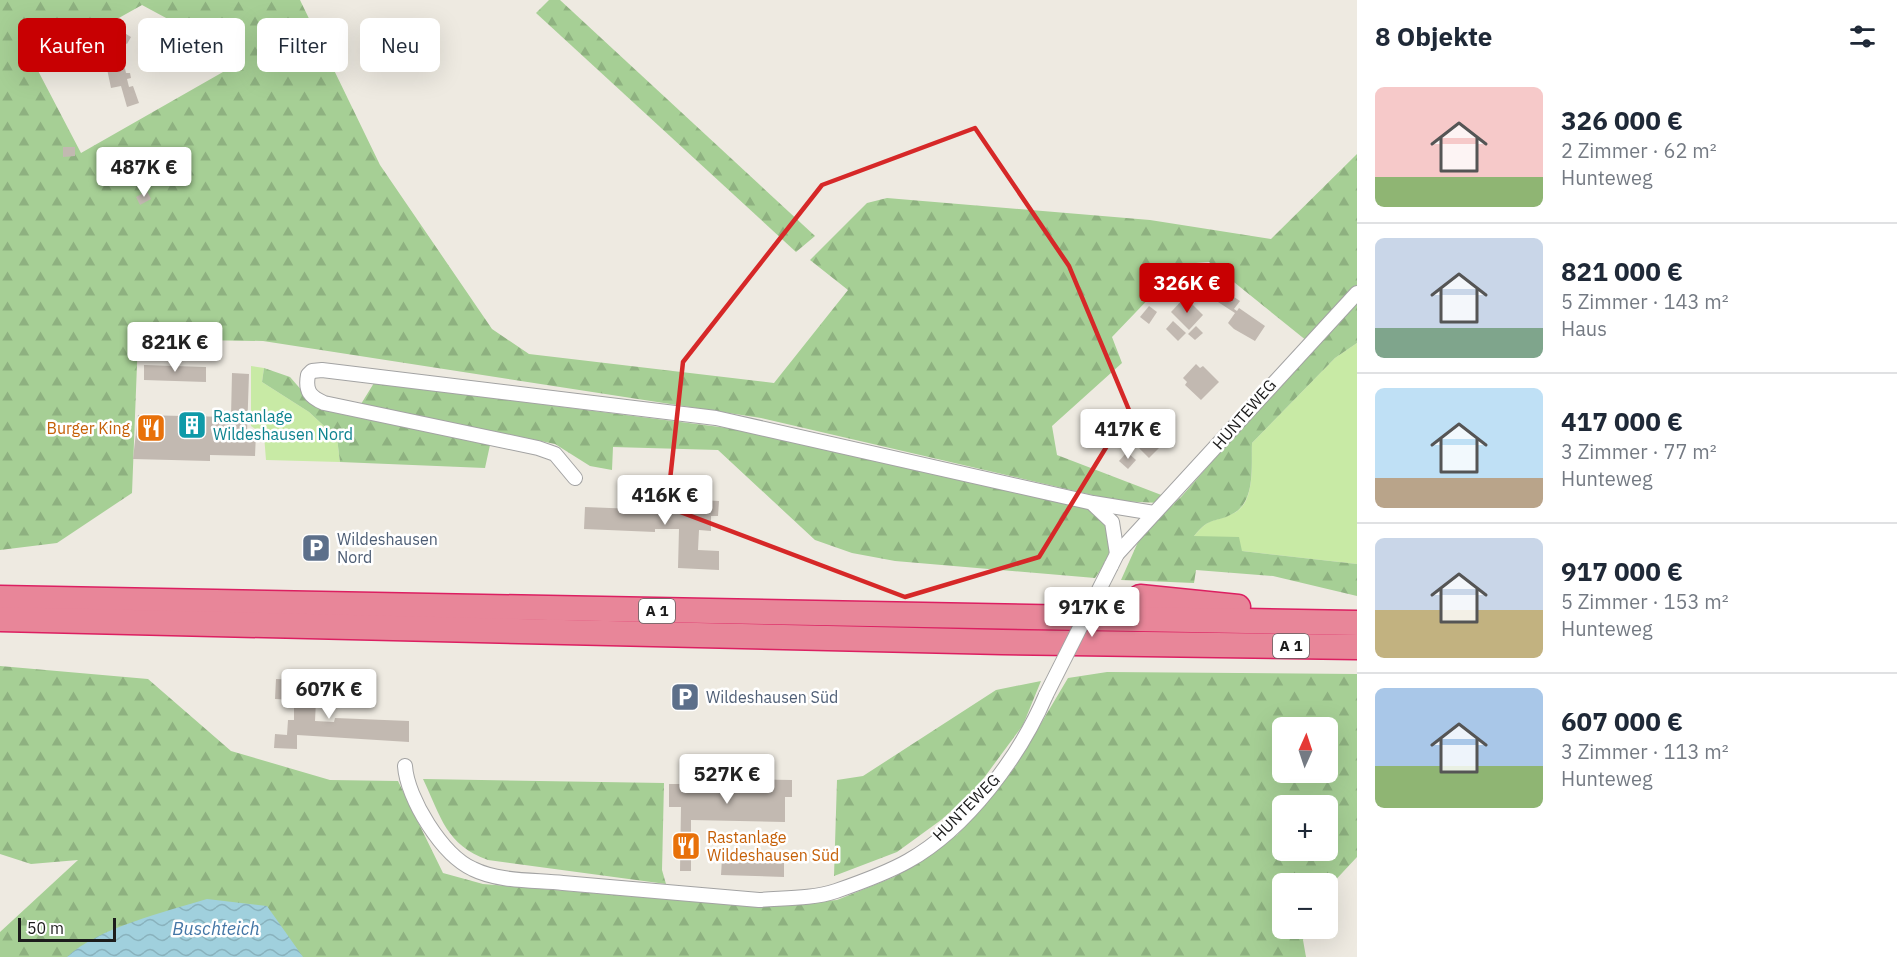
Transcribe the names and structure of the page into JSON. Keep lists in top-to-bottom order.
{
  "streets": {
    "highway": ["A 1"],
    "street": ["HUNTEWEG"]
  },
  "water": ["Buschteich"],
  "places": {
    "building": ["Rastanlage Wildeshausen Nord"],
    "restaurant": ["Burger King", "Rastanlage Wildeshausen Süd"],
    "parking": ["Wildeshausen Nord", "Wildeshausen Süd"]
  },
  "scale_bar": "50 m",
  "north": "top",
  "page": {
    "heading": "8 Objekte",
    "chip": [
      "Kaufen",
      "Mieten",
      "Filter",
      "Neu"
    ],
    "list": [
      {
        "name": "326 000 €",
        "note": "2 Zimmer · 62 m² · Hunteweg"
      },
      {
        "name": "821 000 €",
        "note": "5 Zimmer · 143 m² · Haus"
      },
      {
        "name": "417 000 €",
        "note": "3 Zimmer · 77 m² · Hunteweg"
      },
      {
        "name": "917 000 €",
        "note": "5 Zimmer · 153 m² · Hunteweg"
      },
      {
        "name": "607 000 €",
        "note": "3 Zimmer · 113 m² · Hunteweg"
      }
    ],
    "price": [
      "487K €",
      "326K €",
      "821K €",
      "417K €",
      "416K €",
      "917K €",
      "607K €",
      "527K €"
    ],
    "map_buttons": ["+", "−"],
    "scale": "50 m"
  }
}
